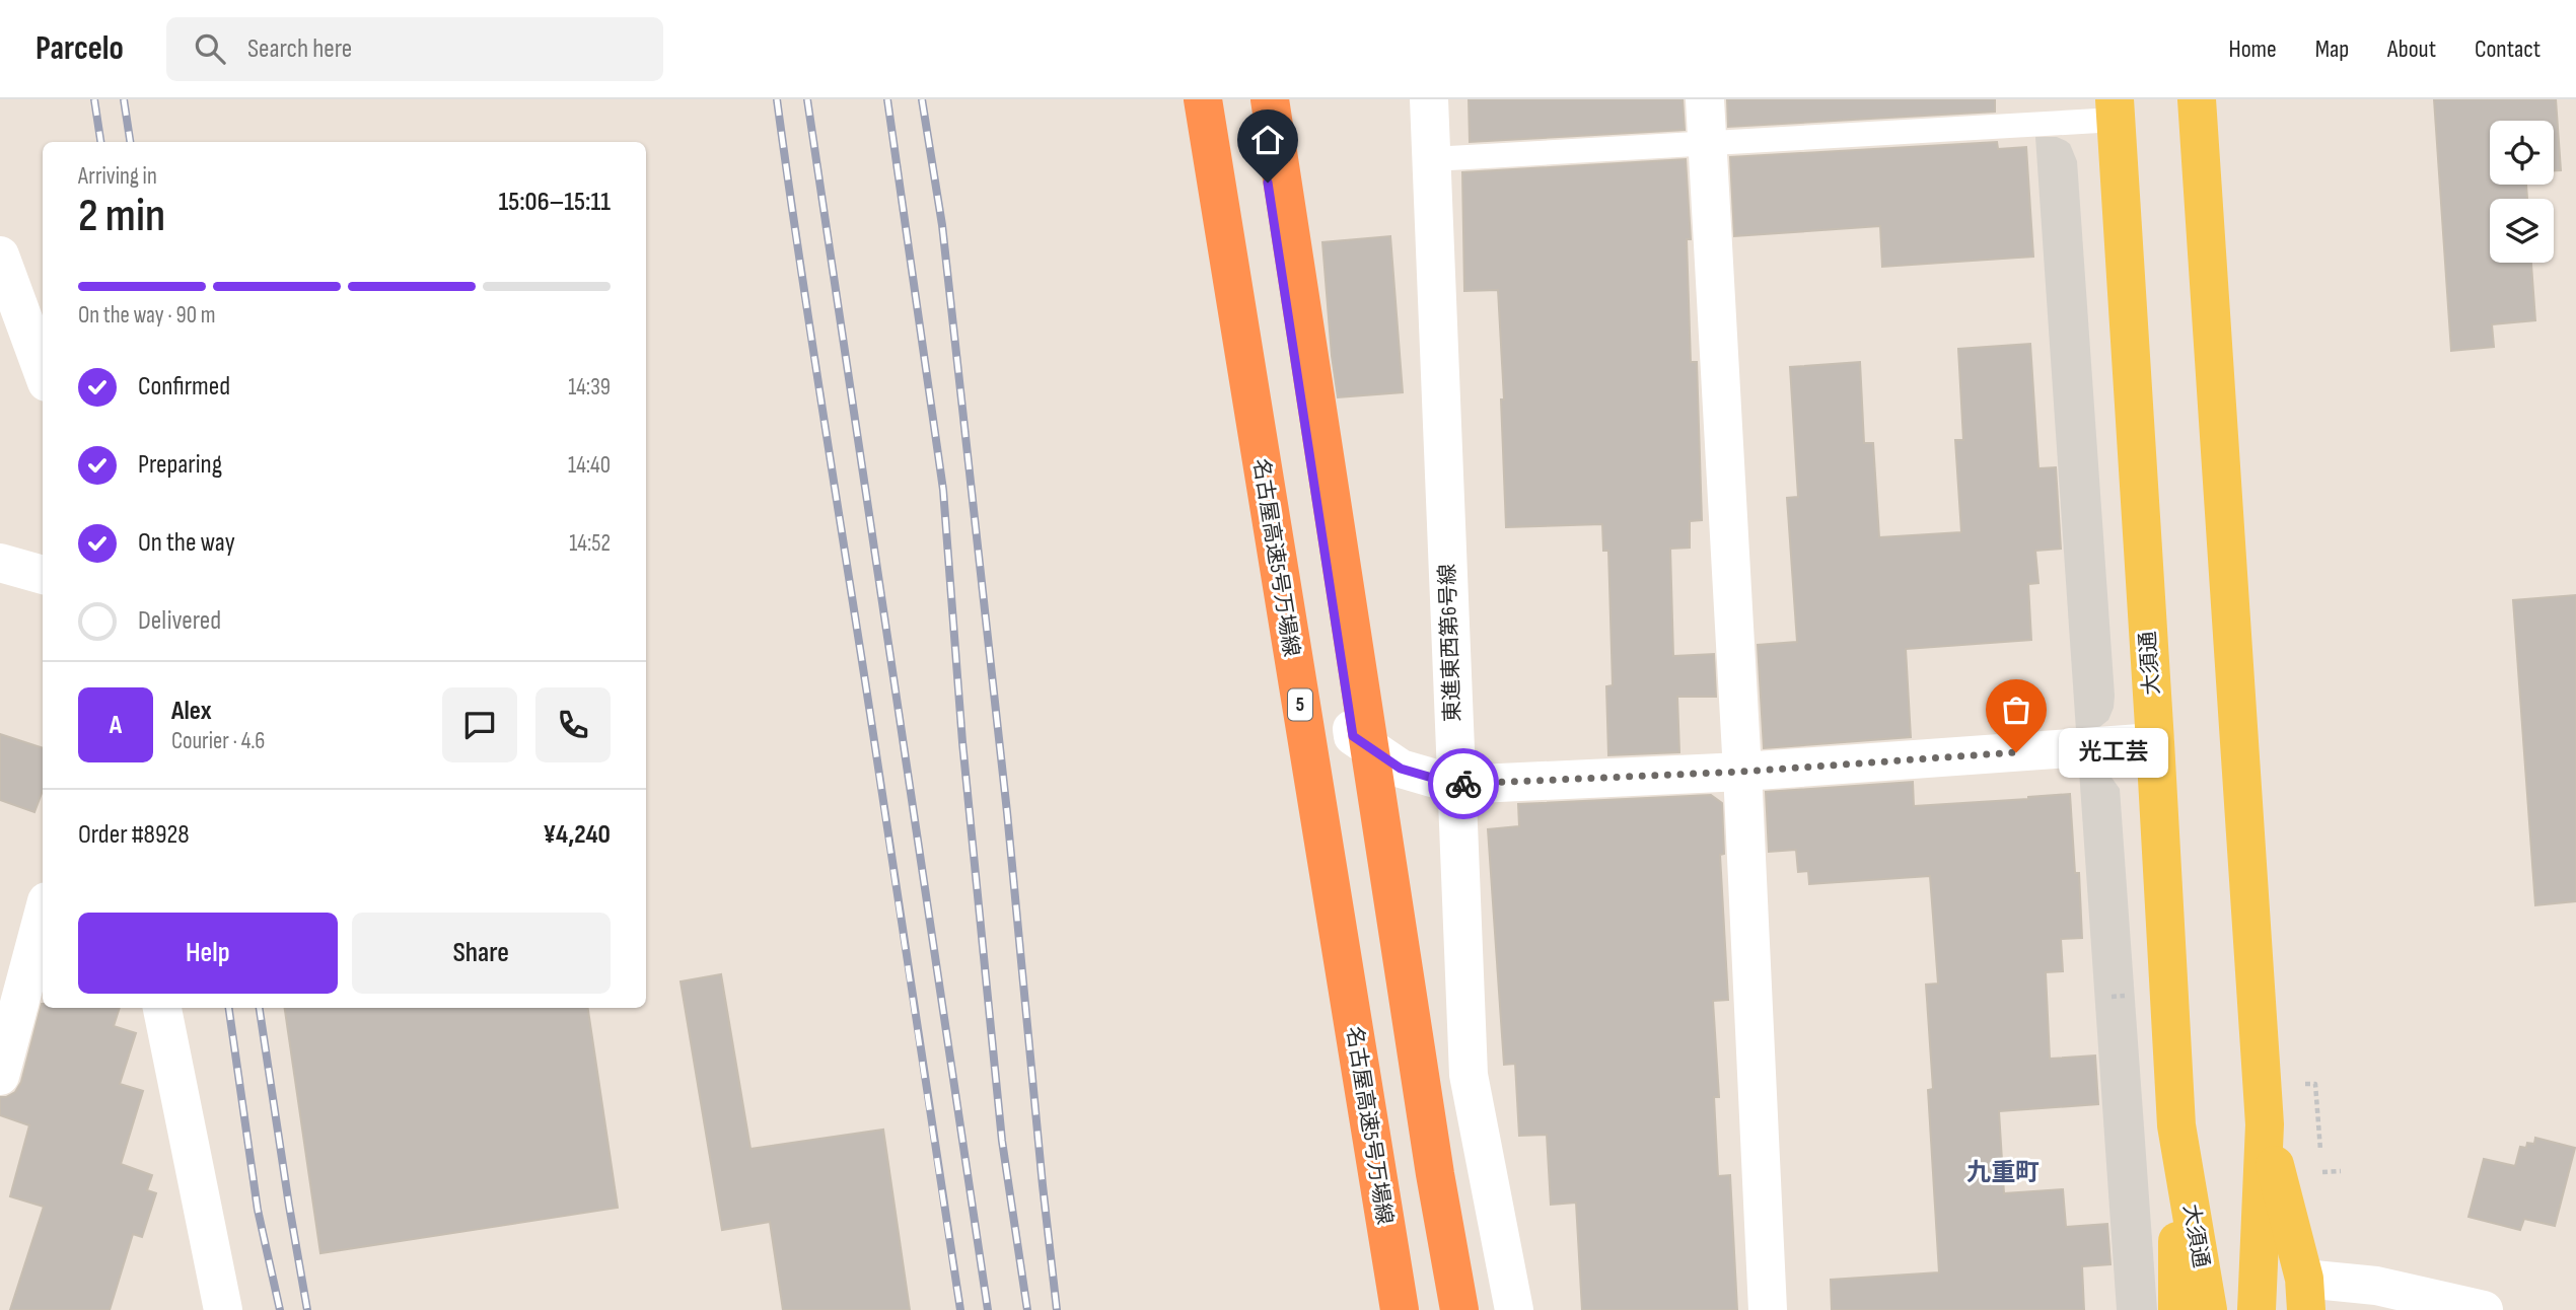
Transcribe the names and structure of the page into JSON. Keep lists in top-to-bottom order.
{
  "streets": {
    "highway": ["名古屋高速5号万場線", "5"],
    "main road": ["大須通"],
    "street": ["東進東西第6号線"]
  },
  "districts": ["九重町"],
  "places": ["光工芸"],
  "page": {
    "header": "Parcelo",
    "search": "Search here",
    "nav": [
      "Home",
      "Map",
      "About",
      "Contact"
    ],
    "heading": ["2 min", "Arriving in", "15:06–15:11"],
    "panel": [
      "Alex",
      "Courier · 4.6",
      "Order #8928",
      "¥4,240"
    ],
    "bar": "On the way · 90 m",
    "list": [
      ["Confirmed", "14:39"],
      ["Preparing", "14:40"],
      ["On the way", "14:52"],
      "Delivered"
    ],
    "round": "A",
    "bubble": "光工芸",
    "buttons": ["Help", "Share"]
  }
}
